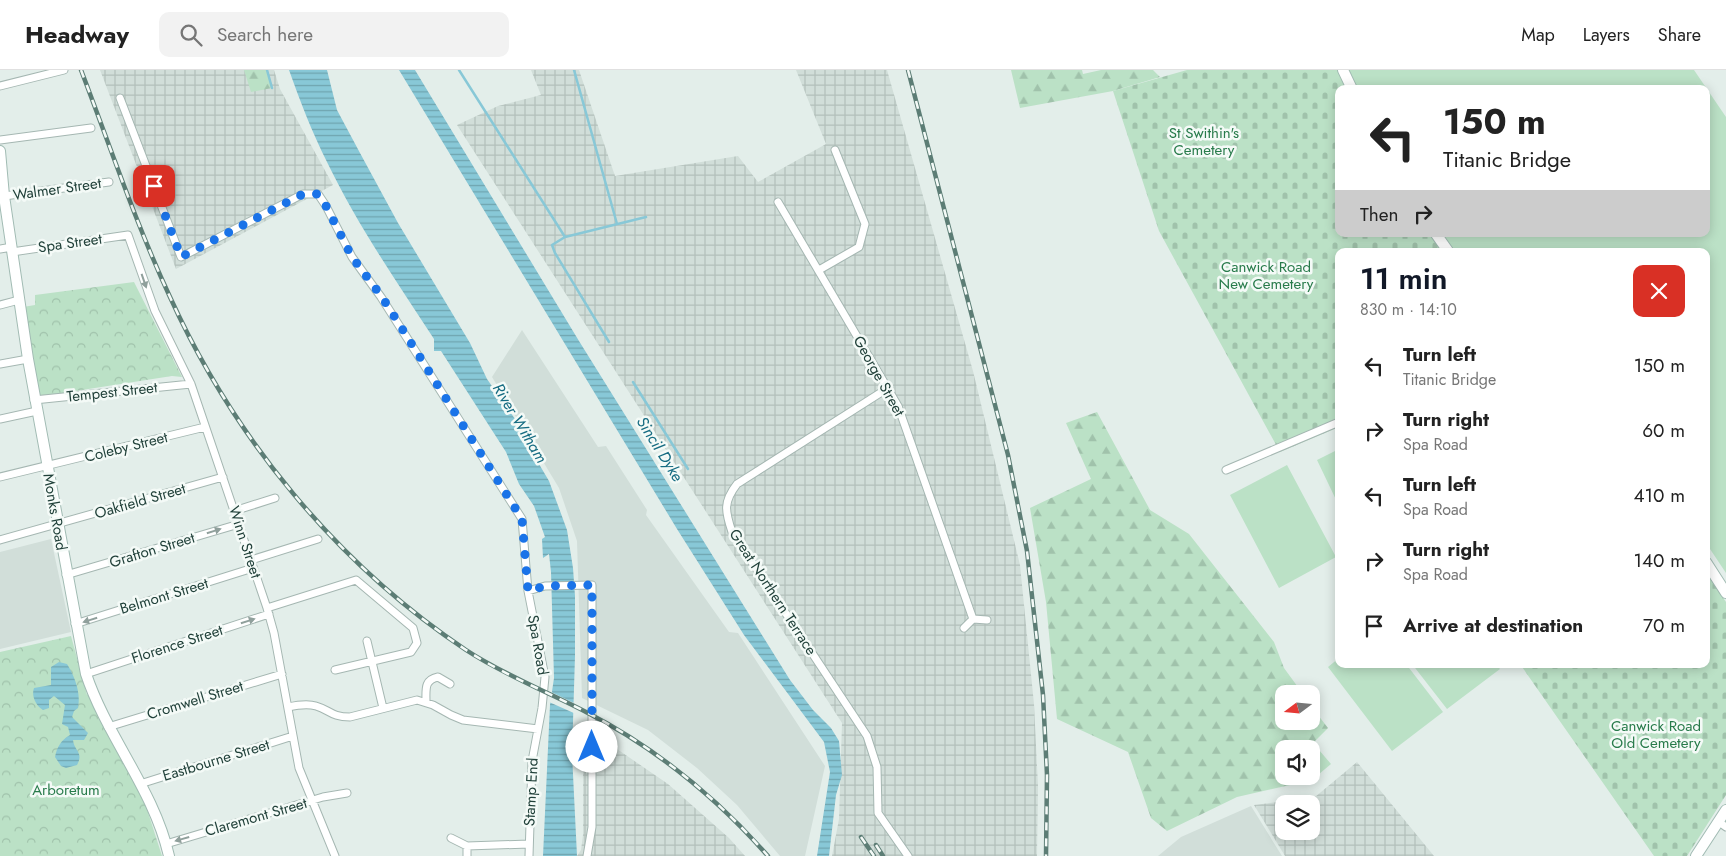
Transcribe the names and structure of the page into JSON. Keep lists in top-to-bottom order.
{
  "streets": {
    "main road": ["Monks Road"],
    "street": [
      "Walmer Street",
      "Spa Street",
      "George Street",
      "Tempest Street",
      "Coleby Street",
      "Oakfield Street",
      "Winn Street",
      "Grafton Street",
      "Great Northern Terrace",
      "Belmont Street",
      "Florence Street",
      "Spa Road",
      "Cromwell Street",
      "Eastbourne Street",
      "Stamp End",
      "Claremont Street"
    ]
  },
  "crossings": [
    ["Walmer Street", "Monks Road"],
    ["Spa Street", "Monks Road"],
    ["Spa Street", "Winn Street"],
    ["George Street", "Great Northern Terrace"],
    ["Tempest Street", "Monks Road"],
    ["Tempest Street", "Winn Street"],
    ["Coleby Street", "Monks Road"],
    ["Coleby Street", "Winn Street"],
    ["Oakfield Street", "Monks Road"],
    ["Oakfield Street", "Winn Street"],
    ["Monks Road", "Grafton Street"],
    ["Monks Road", "Belmont Street"],
    ["Monks Road", "Florence Street"],
    ["Monks Road", "Cromwell Street"],
    ["Monks Road", "Eastbourne Street"],
    ["Monks Road", "Claremont Street"],
    ["Winn Street", "Grafton Street"],
    ["Winn Street", "Belmont Street"],
    ["Winn Street", "Florence Street"],
    ["Winn Street", "Cromwell Street"],
    ["Winn Street", "Eastbourne Street"],
    ["Winn Street", "Claremont Street"],
    ["Spa Road", "Stamp End"]
  ],
  "one_way": [
    "Grafton Street",
    "Belmont Street",
    "Florence Street",
    "Claremont Street"
  ],
  "water": ["River Witham", "Sincil Dyke"],
  "parks": [
    "St Swithin's Cemetery",
    "Canwick Road New Cemetery",
    "Canwick Road Old Cemetery",
    "Arboretum"
  ],
  "north": "left",
  "page": {
    "header": "Headway",
    "search": "Search here",
    "nav": ["Map", "Layers", "Share"],
    "turn": ["150 m", "Titanic Bridge"],
    "then": "Then",
    "heading": ["11 min", "830 m · 14:10"],
    "list": [
      {
        "name": "Turn left",
        "note": "Titanic Bridge",
        "value": "150 m"
      },
      {
        "name": "Turn right",
        "note": "Spa Road",
        "value": "60 m"
      },
      {
        "name": "Turn left",
        "note": "Spa Road",
        "value": "410 m"
      },
      {
        "name": "Turn right",
        "note": "Spa Road",
        "value": "140 m"
      },
      {
        "name": "Arrive at destination",
        "value": "70 m"
      }
    ]
  }
}
